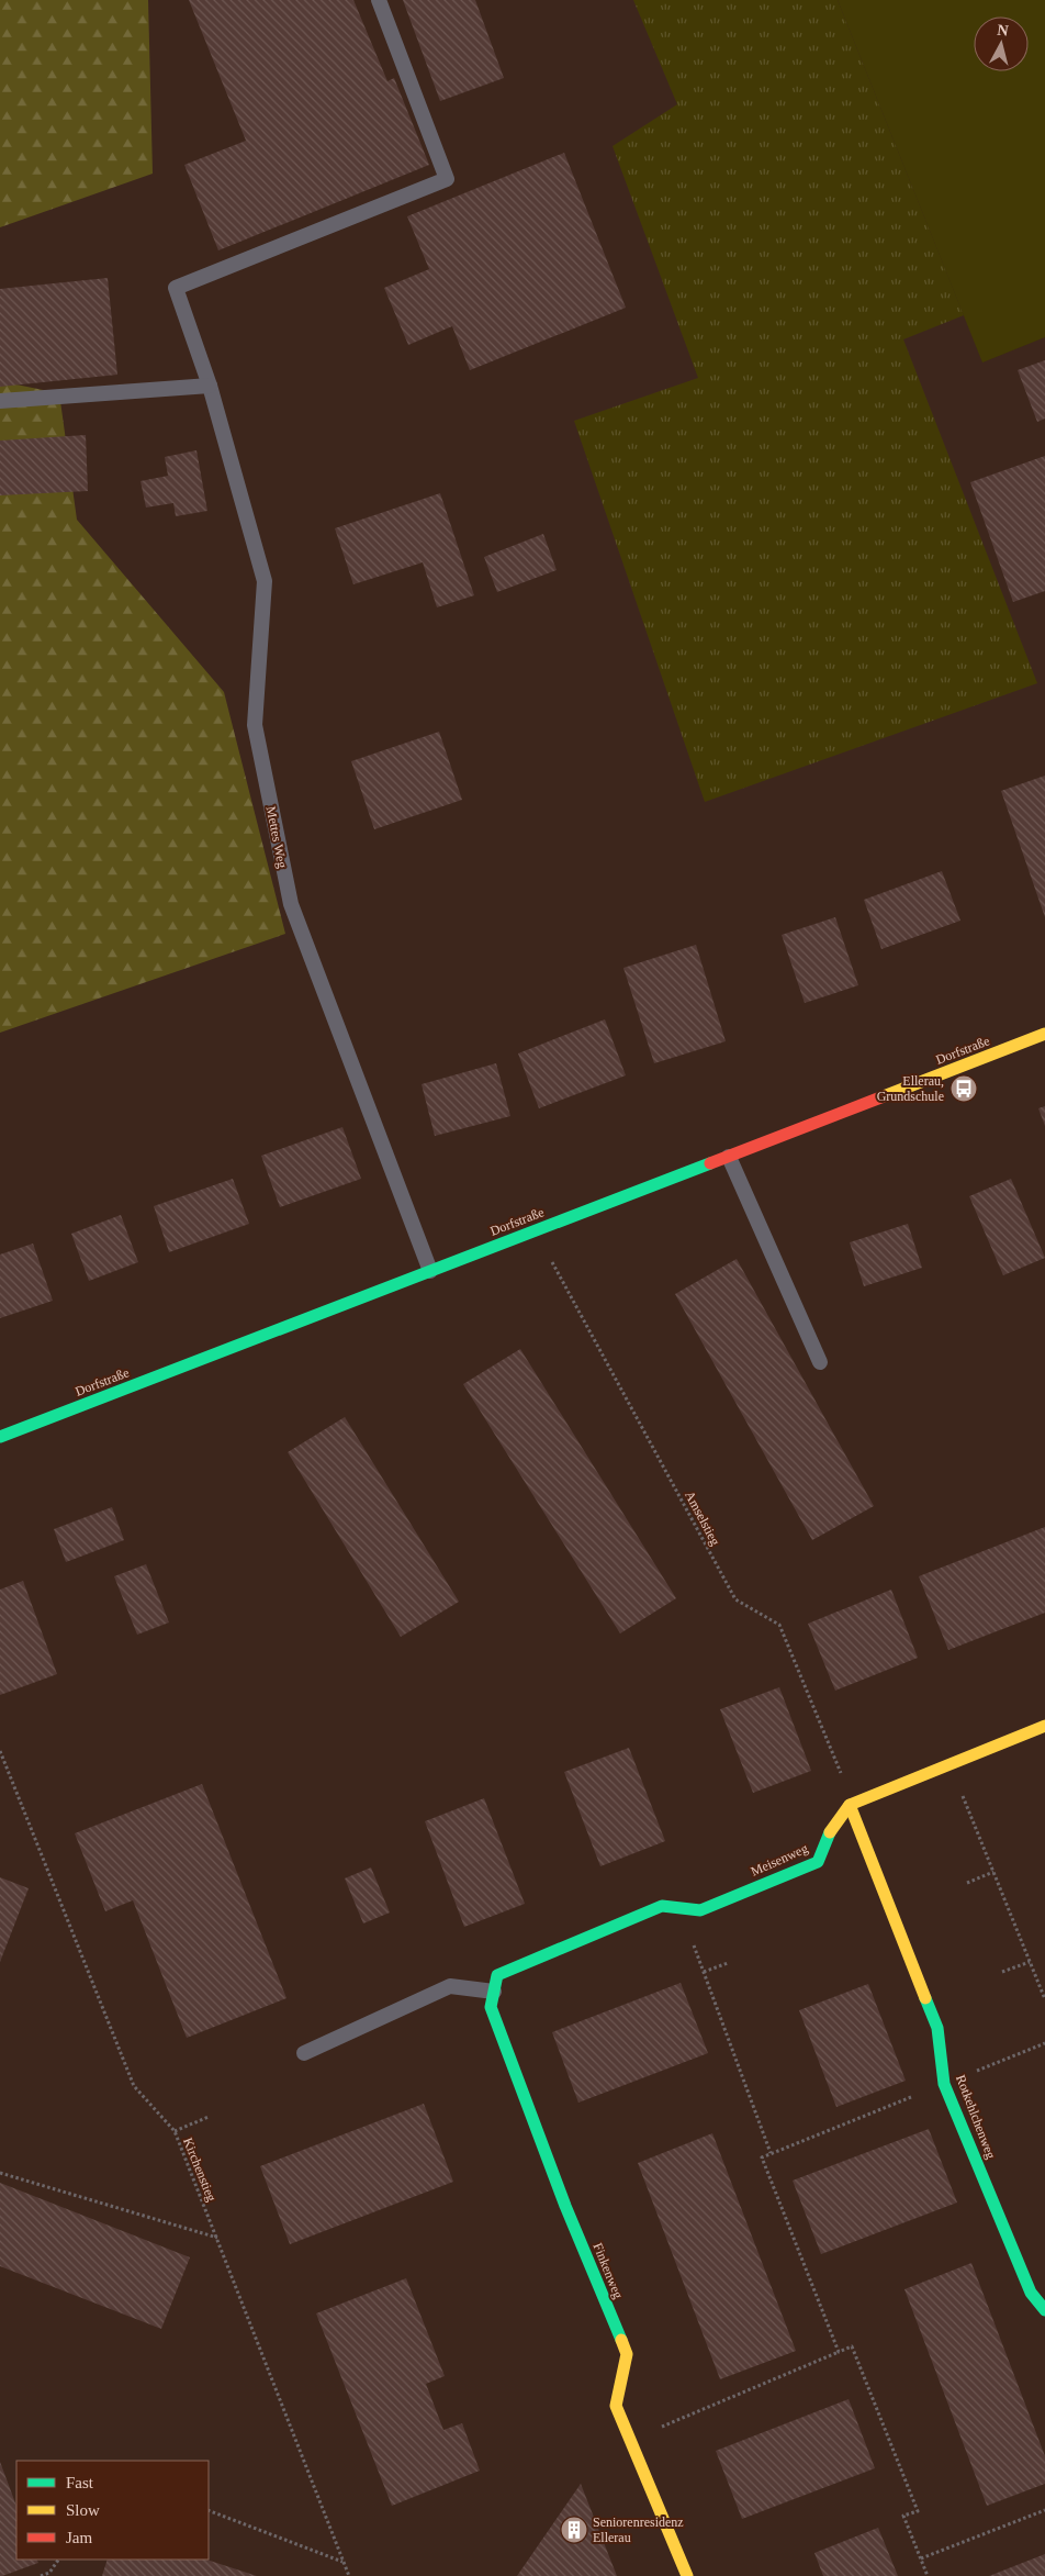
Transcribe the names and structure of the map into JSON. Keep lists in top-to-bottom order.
{
  "streets": {
    "street": [
      "Dorfstraße",
      "Meisenweg",
      "Rotkehlchenweg",
      "Finkenweg"
    ],
    "lane": ["Mettes Weg"],
    "path": ["Amselstieg", "Kirchenstieg"]
  },
  "crossings": [
    ["Mettes Weg", "Dorfstraße"],
    ["Dorfstraße", "Amselstieg"],
    ["Amselstieg", "Meisenweg"],
    ["Amselstieg", "Rotkehlchenweg"],
    ["Meisenweg", "Rotkehlchenweg"],
    ["Meisenweg", "Finkenweg"]
  ],
  "places": {
    "bus stop": ["Ellerau, Grundschule"],
    "building": ["Seniorenresidenz Ellerau"]
  },
  "legend": ["Fast", "Slow", "Jam"],
  "north": "top"
}
